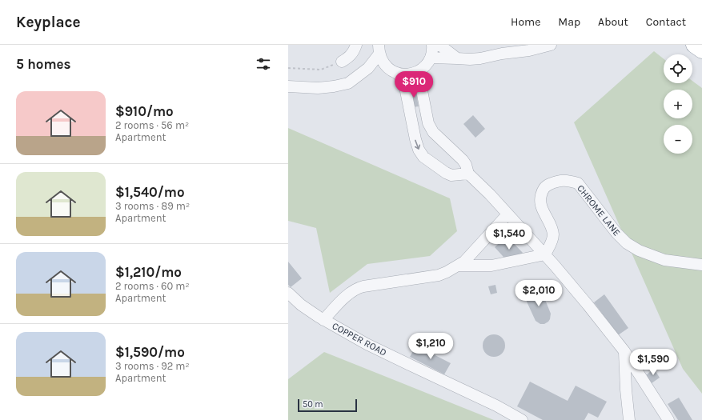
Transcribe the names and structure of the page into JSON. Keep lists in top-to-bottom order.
{
  "streets": {
    "lane": ["CHROME LANE", "COPPER ROAD"]
  },
  "scale_bar": "50 m",
  "page": {
    "header": "Keyplace",
    "nav": [
      "Home",
      "Map",
      "About",
      "Contact"
    ],
    "heading": "5 homes",
    "map_buttons": ["+", "−"],
    "price": [
      "$910",
      "$1,540",
      "$2,010",
      "$1,210",
      "$1,590"
    ],
    "list": [
      {
        "name": "$910/mo",
        "note": "2 rooms · 56 m² · Apartment"
      },
      {
        "name": "$1,540/mo",
        "note": "3 rooms · 89 m² · Apartment"
      },
      {
        "name": "$1,210/mo",
        "note": "2 rooms · 60 m² · Apartment"
      },
      {
        "name": "$1,590/mo",
        "note": "3 rooms · 92 m² · Apartment"
      }
    ],
    "scale": "50 m"
  }
}
